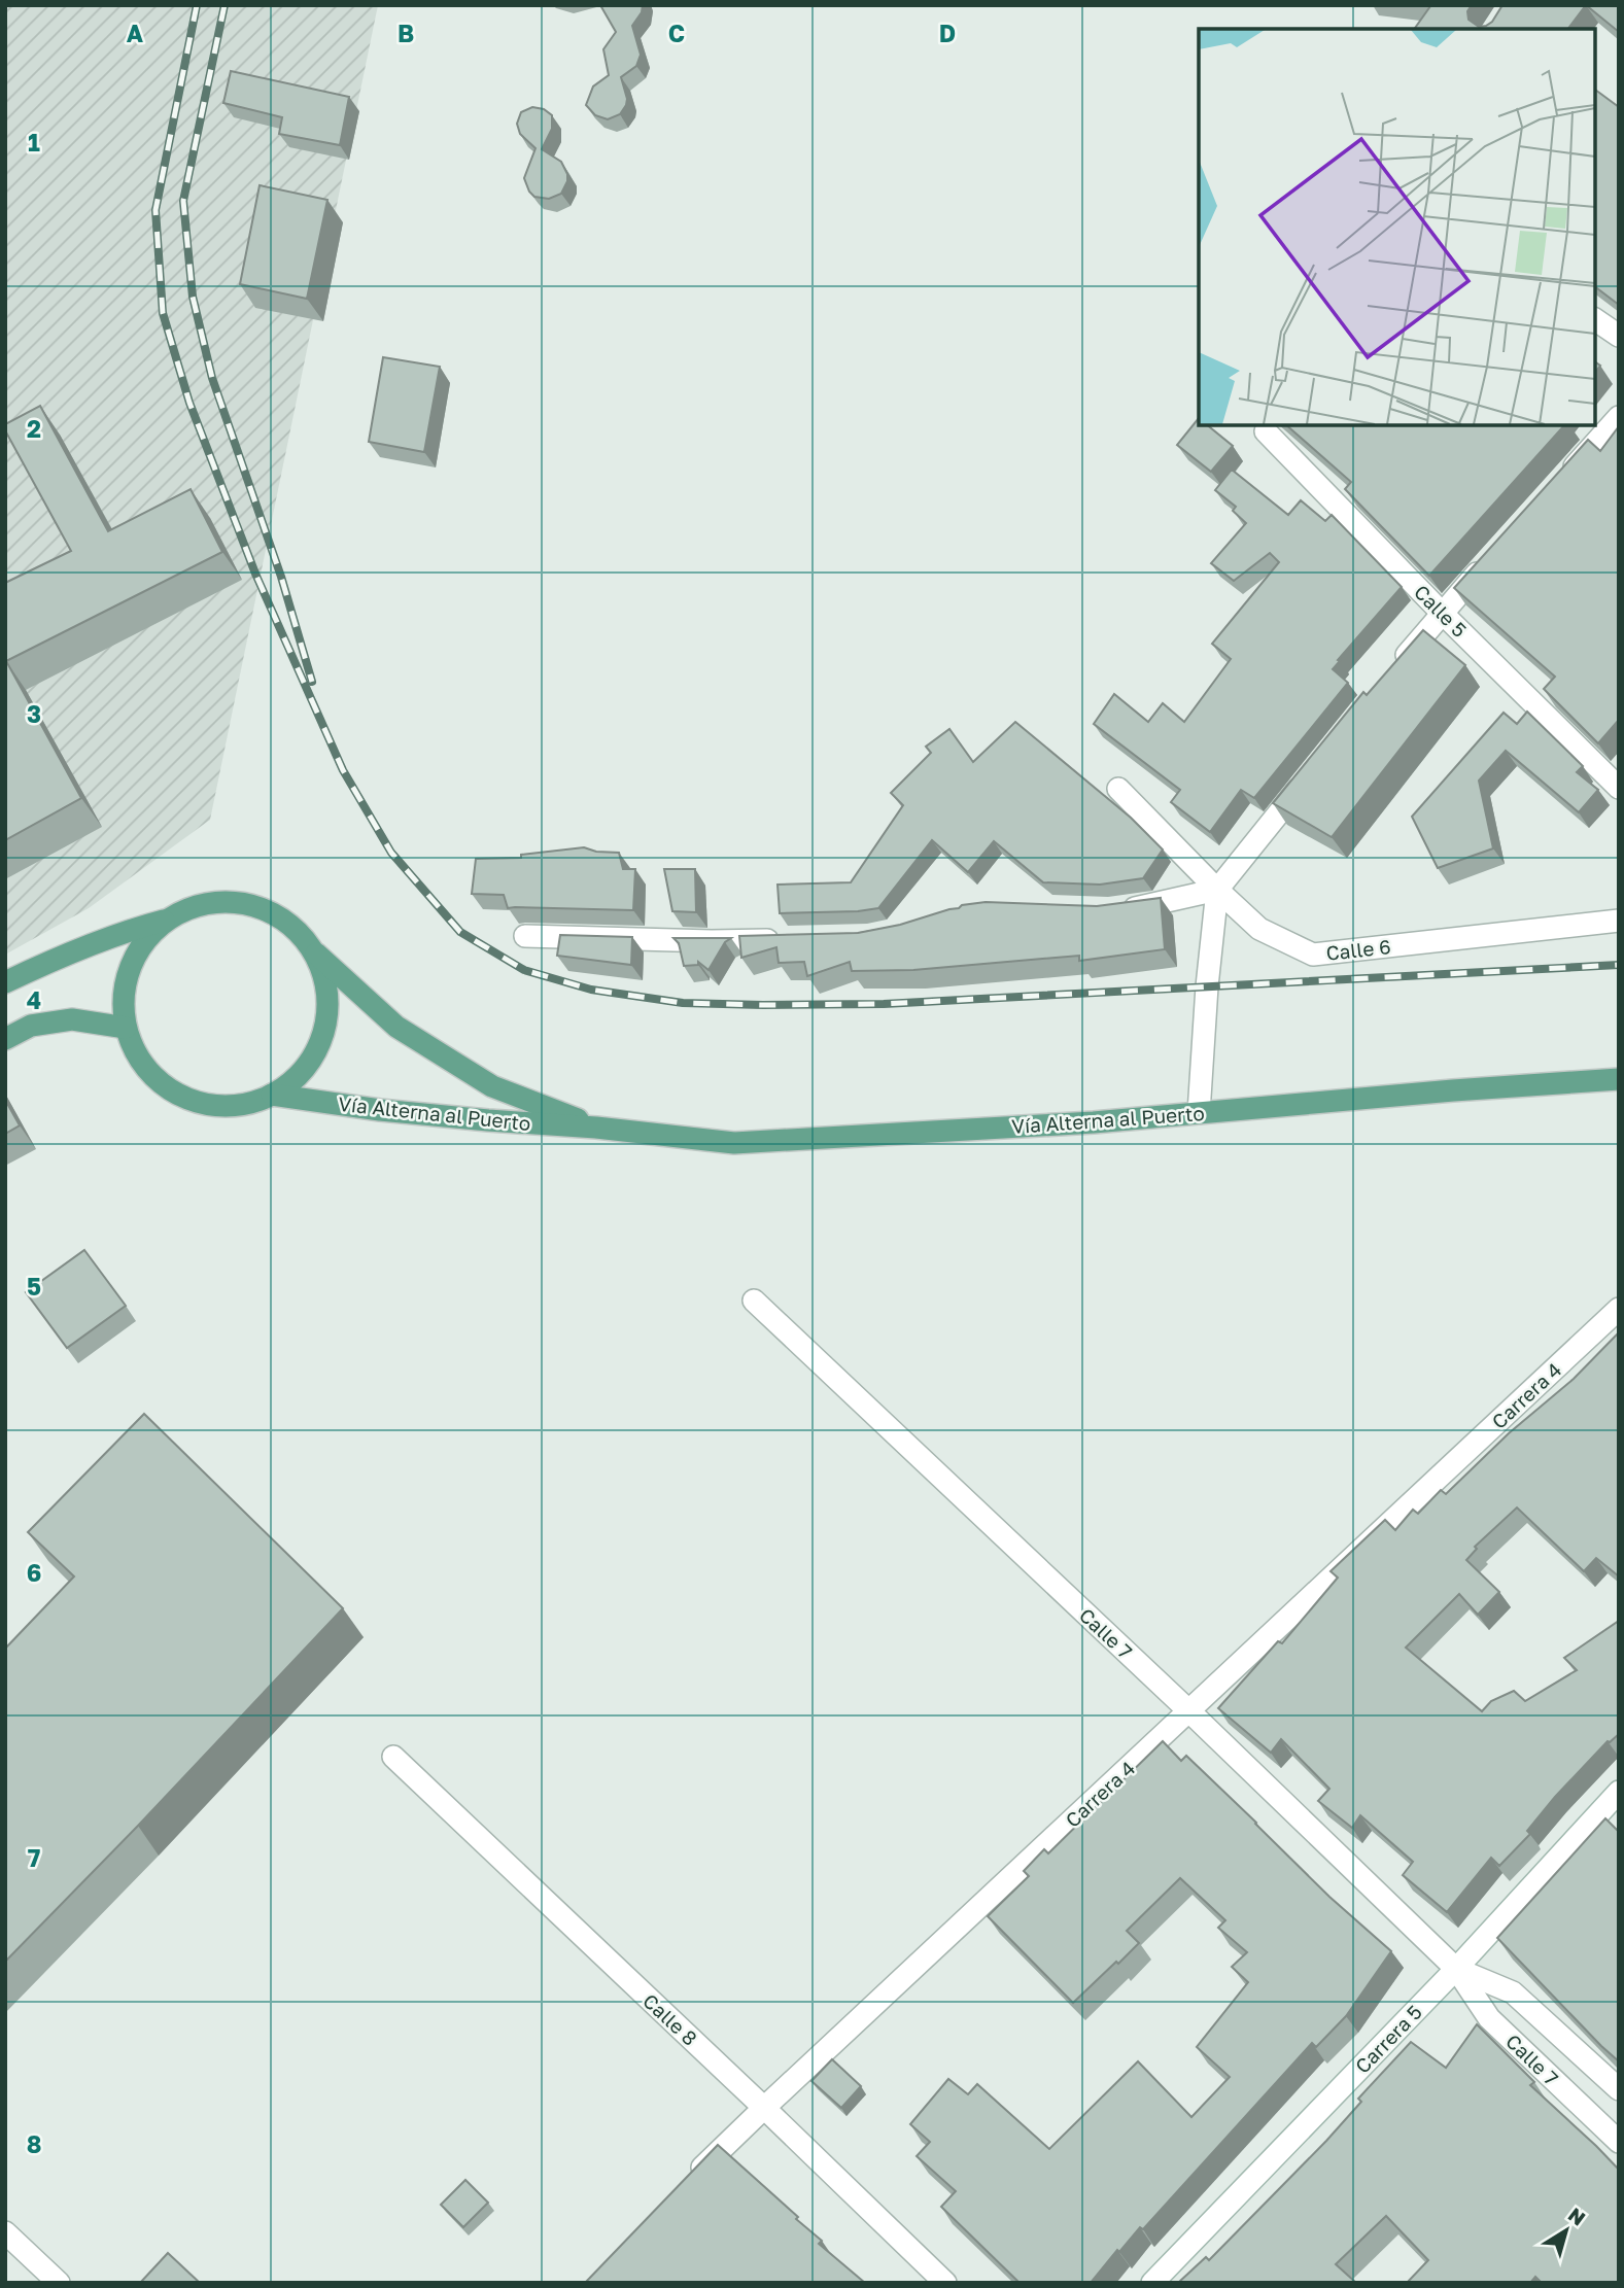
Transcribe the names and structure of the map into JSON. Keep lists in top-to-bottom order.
{
  "streets": {
    "main road": ["Vía Alterna al Puerto"],
    "street": [
      "Calle 5",
      "Calle 6",
      "Carrera 4",
      "Calle 7",
      "Calle 8",
      "Carrera 5"
    ]
  },
  "crossings": [
    ["Carrera 4", "Calle 7"],
    ["Carrera 4", "Calle 8"],
    ["Calle 7", "Carrera 5"]
  ],
  "north": "top right",
  "grid": {
    "columns": [
      "A",
      "B",
      "C",
      "D"
    ],
    "rows": [
      "1",
      "2",
      "3",
      "4",
      "5",
      "6",
      "7",
      "8"
    ]
  }
}
